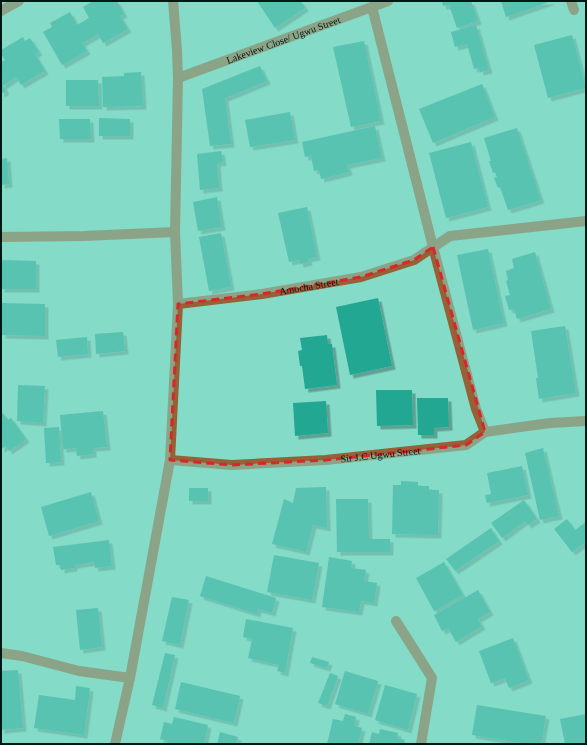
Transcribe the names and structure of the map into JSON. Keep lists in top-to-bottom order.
{
  "streets": {
    "street": ["Lakeview Close/ Ugwu Street", "Amocha Street", "Sir J.C Ugwu Street"]
  }
}
